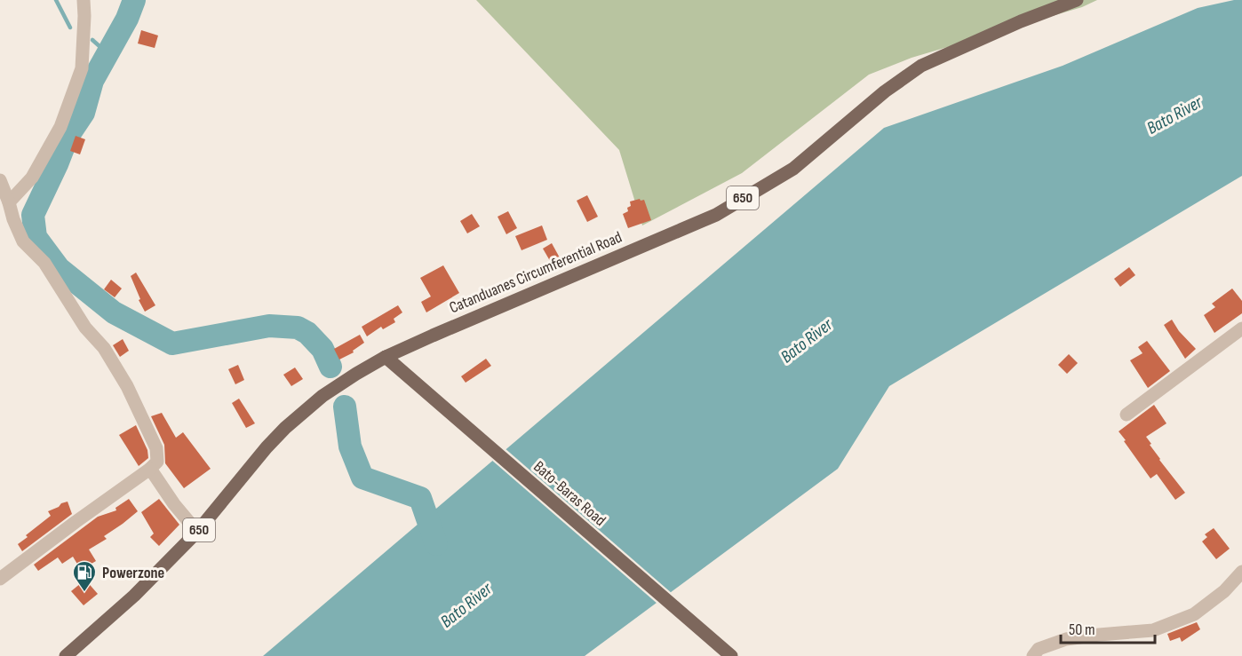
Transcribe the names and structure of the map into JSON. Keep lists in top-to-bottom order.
{
  "streets": {
    "main road": ["650", "Catanduanes Circumferential Road", "Bato-Baras Road"]
  },
  "crossings": [
    ["Catanduanes Circumferential Road", "Bato-Baras Road"]
  ],
  "water": ["Bato River"],
  "places": {
    "fuel station": ["Powerzone"]
  },
  "scale_bar": "50 m"
}
